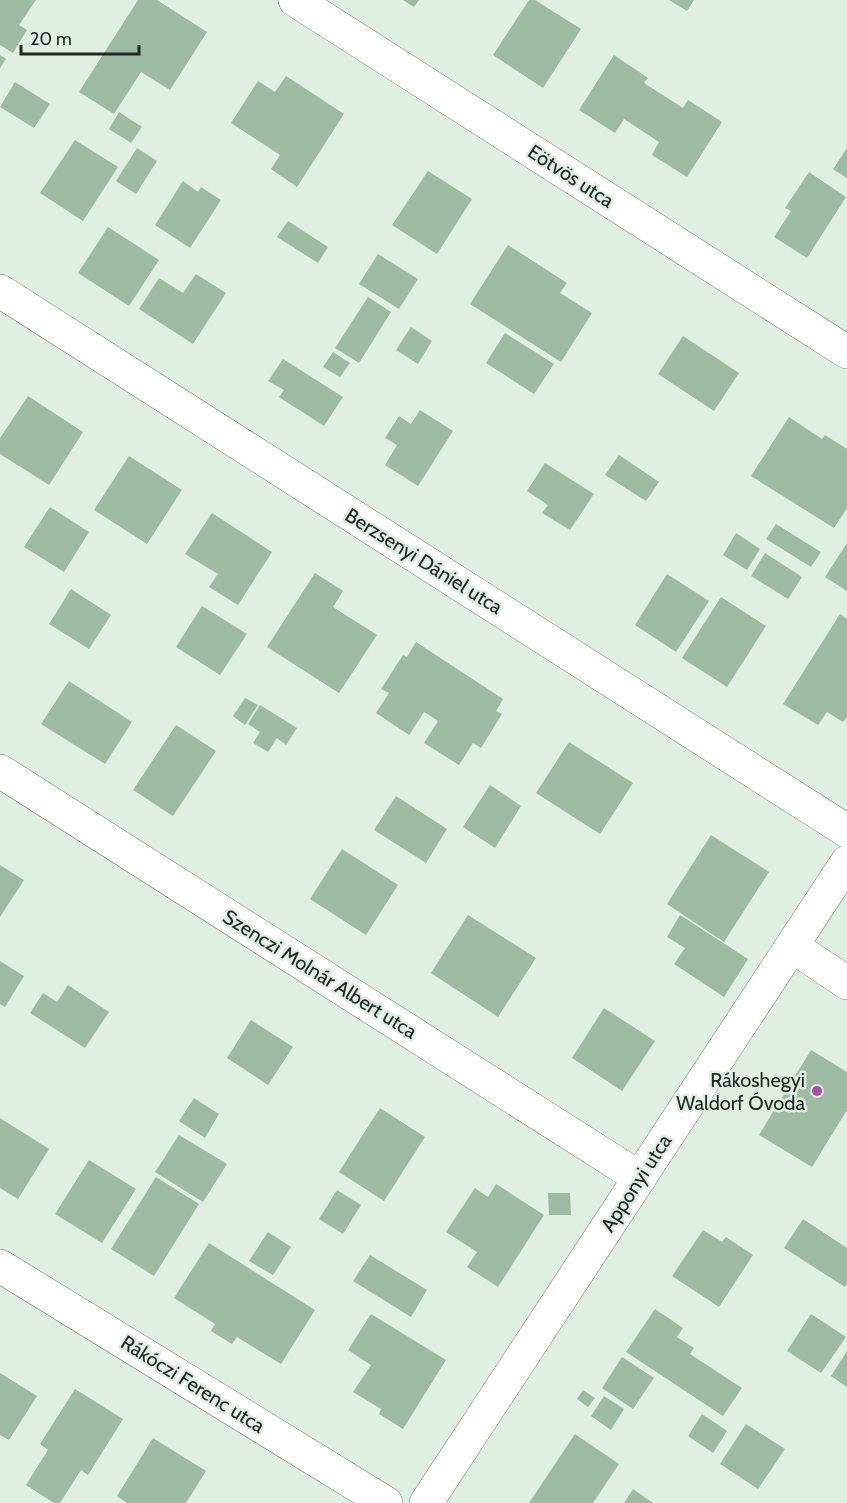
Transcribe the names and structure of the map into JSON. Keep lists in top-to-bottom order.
{
  "streets": {
    "street": [
      "Eötvös utca",
      "Berzsenyi Dániel utca",
      "Szenczi Molnár Albert utca",
      "Apponyi utca",
      "Rákóczi Ferenc utca"
    ]
  },
  "crossings": [
    ["Szenczi Molnár Albert utca", "Apponyi utca"]
  ],
  "places": ["Rákoshegyi Waldorf Óvoda"],
  "scale_bar": "20 m"
}
